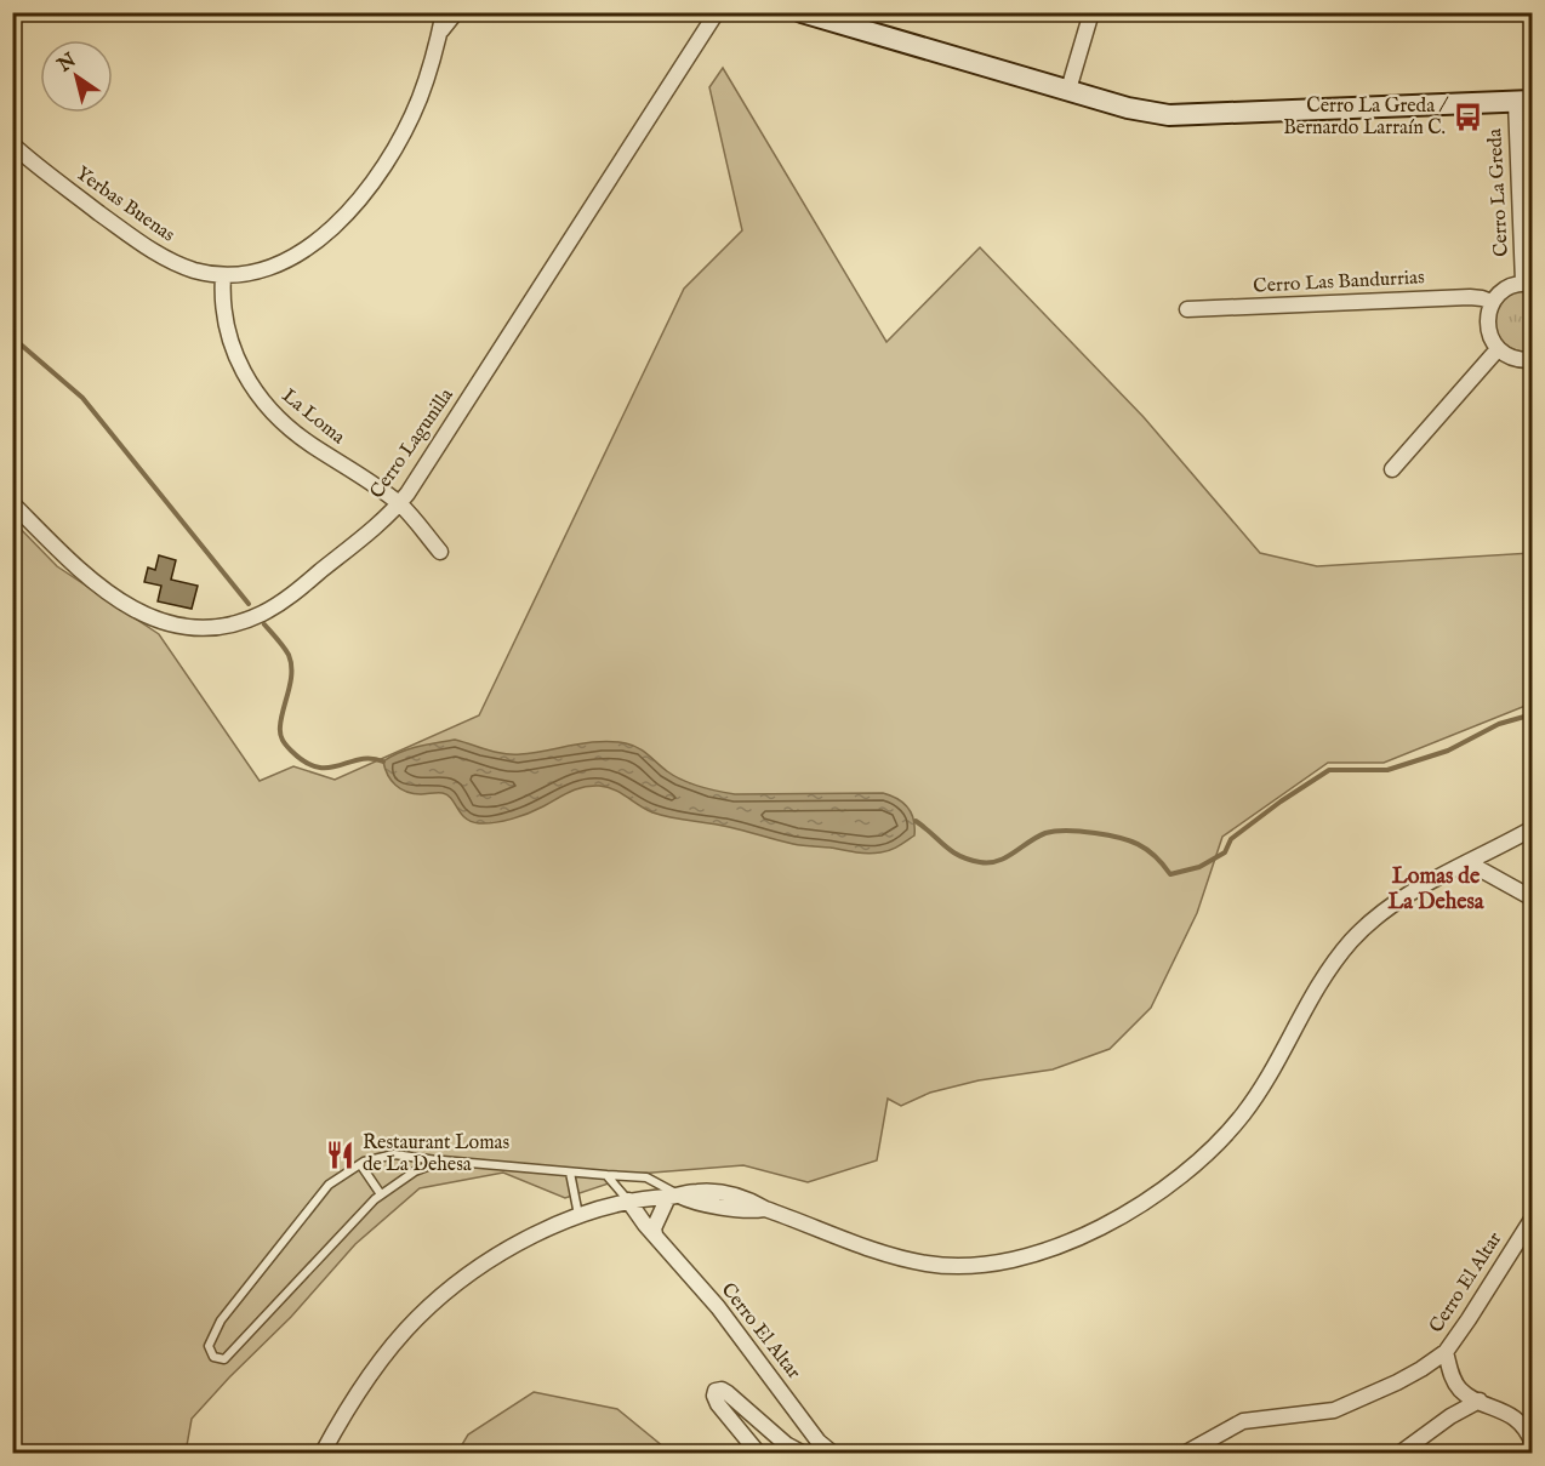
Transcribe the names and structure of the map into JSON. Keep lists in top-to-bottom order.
{
  "streets": {
    "street": [
      "Cerro La Greda",
      "Yerbas Buenas",
      "Cerro Las Bandurrias",
      "La Loma",
      "Cerro Lagunilla",
      "Cerro El Altar"
    ]
  },
  "crossings": [
    ["Yerbas Buenas", "La Loma"],
    ["La Loma", "Cerro Lagunilla"]
  ],
  "districts": ["Lomas de La Dehesa"],
  "places": {
    "bus stop": ["Cerro La Greda / Bernardo Larraín C."],
    "restaurant": ["Restaurant Lomas de La Dehesa"]
  },
  "north": "top left"
}
